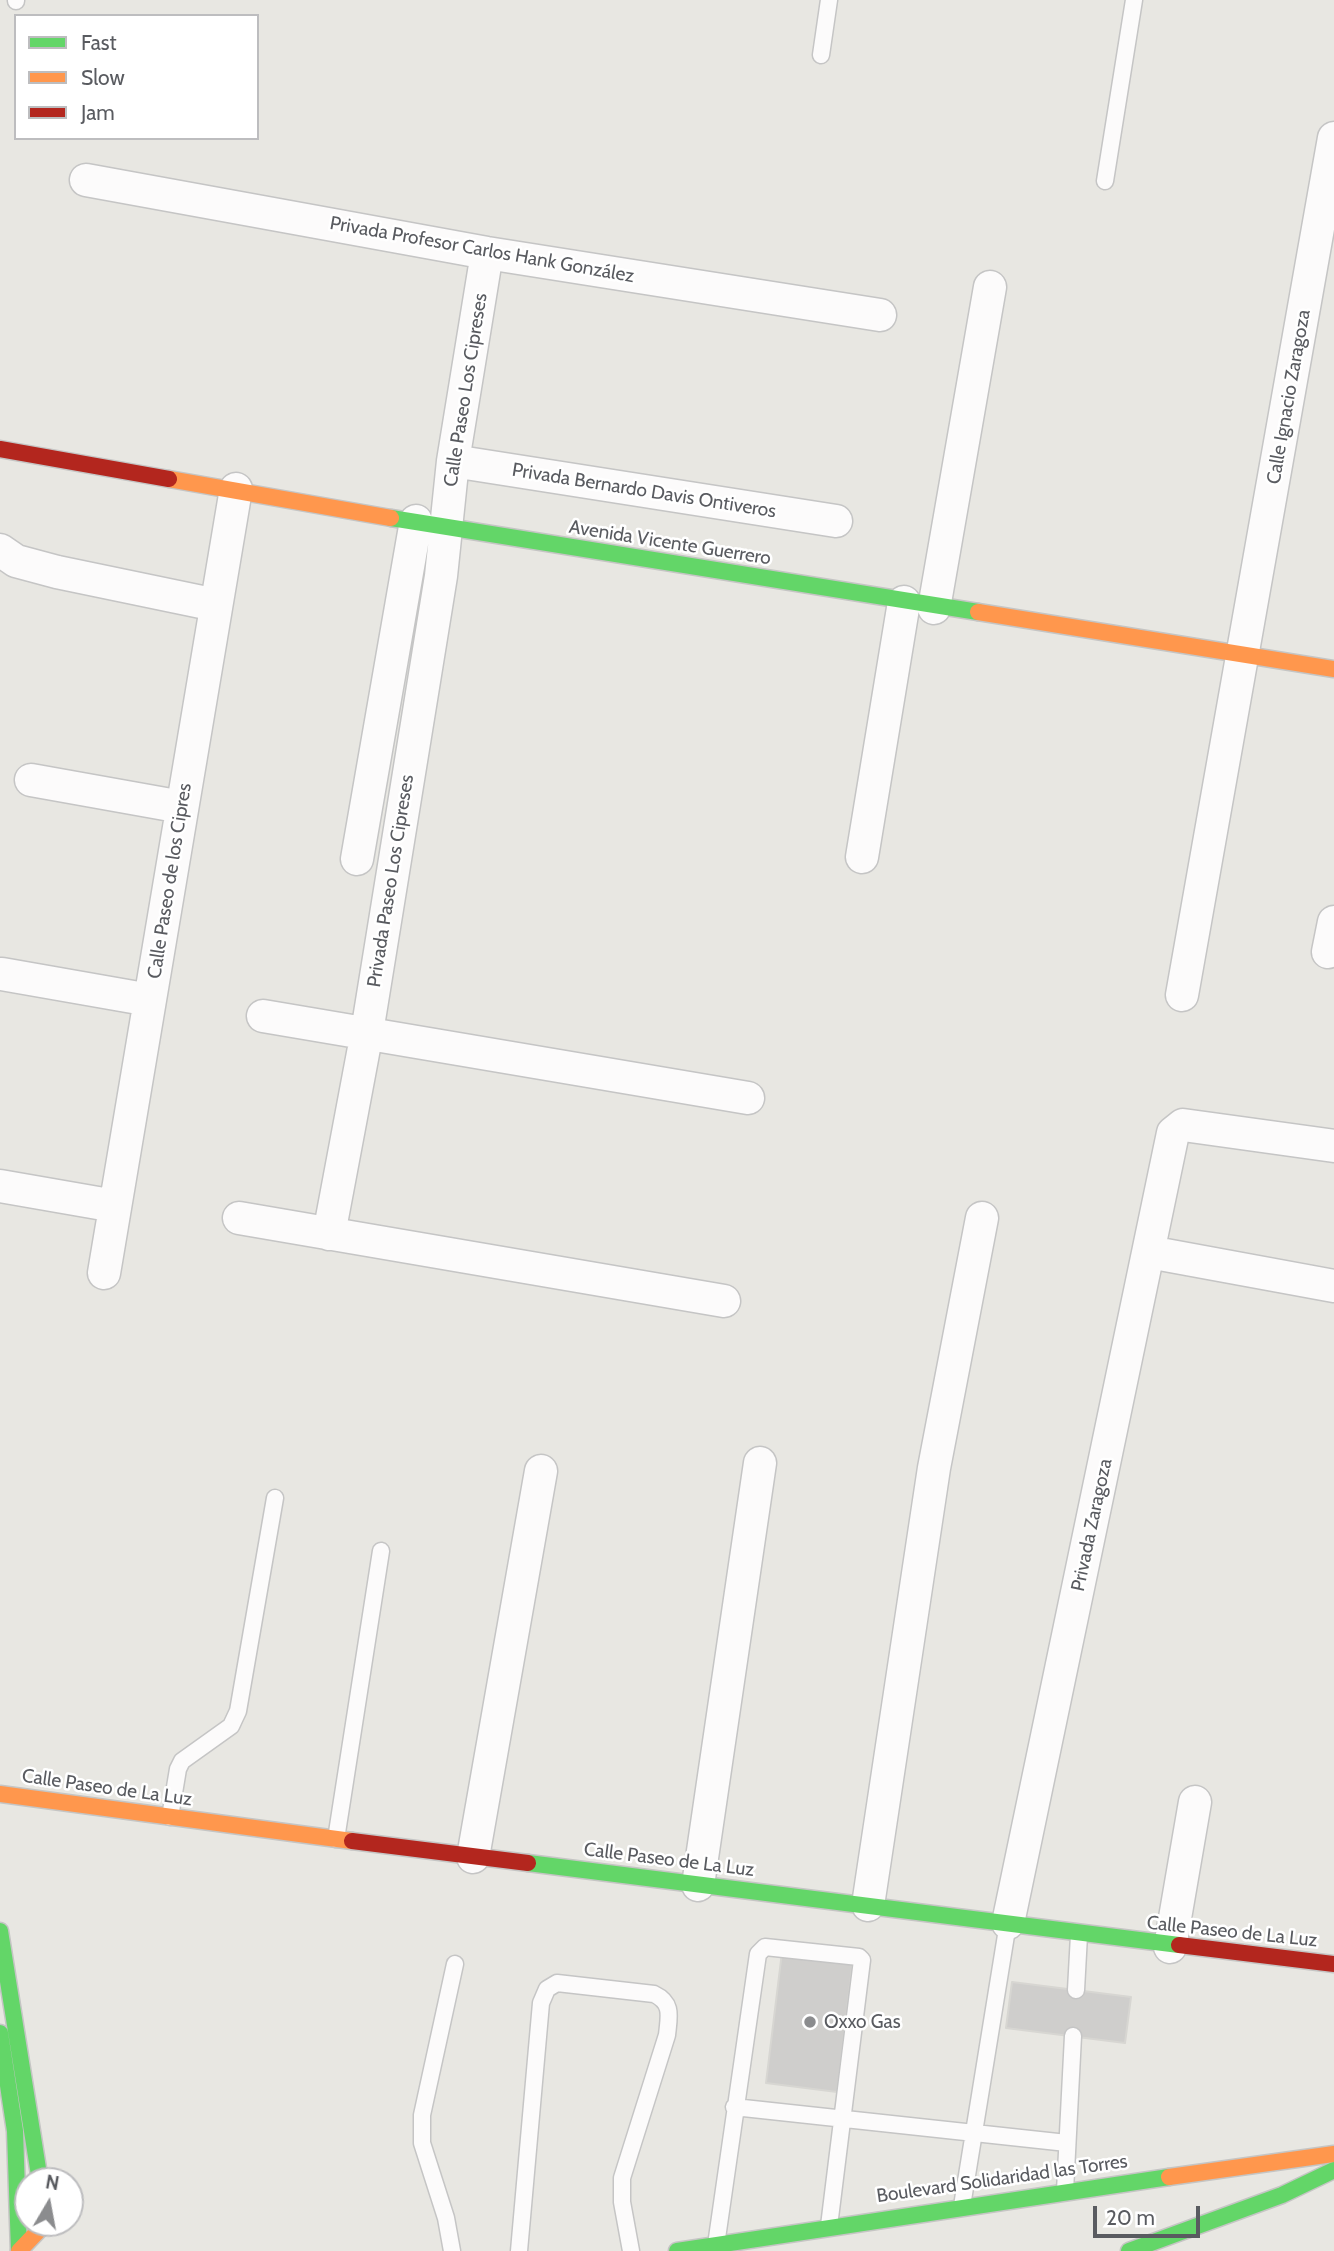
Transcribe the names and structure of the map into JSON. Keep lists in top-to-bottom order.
{
  "streets": {
    "main road": ["Avenida Vicente Guerrero", "Calle Paseo de La Luz", "Boulevard Solidaridad las Torres"],
    "street": [
      "Privada Profesor Carlos Hank González",
      "Calle Paseo Los Cipreses",
      "Calle Ignacio Zaragoza",
      "Privada Bernardo Davis Ontiveros",
      "Calle Paseo de los Cipres",
      "Privada Paseo Los Cipreses",
      "Privada Zaragoza"
    ]
  },
  "crossings": [
    ["Privada Profesor Carlos Hank González", "Calle Paseo Los Cipreses"],
    ["Calle Paseo Los Cipreses", "Privada Bernardo Davis Ontiveros"],
    ["Calle Paseo Los Cipreses", "Avenida Vicente Guerrero"],
    ["Calle Paseo Los Cipreses", "Privada Paseo Los Cipreses"],
    ["Calle Ignacio Zaragoza", "Avenida Vicente Guerrero"],
    ["Avenida Vicente Guerrero", "Calle Paseo de los Cipres"],
    ["Avenida Vicente Guerrero", "Privada Paseo Los Cipreses"],
    ["Privada Zaragoza", "Calle Paseo de La Luz"]
  ],
  "places": ["Oxxo Gas"],
  "legend": ["Fast", "Slow", "Jam"],
  "scale_bar": "20 m",
  "north": "top"
}
